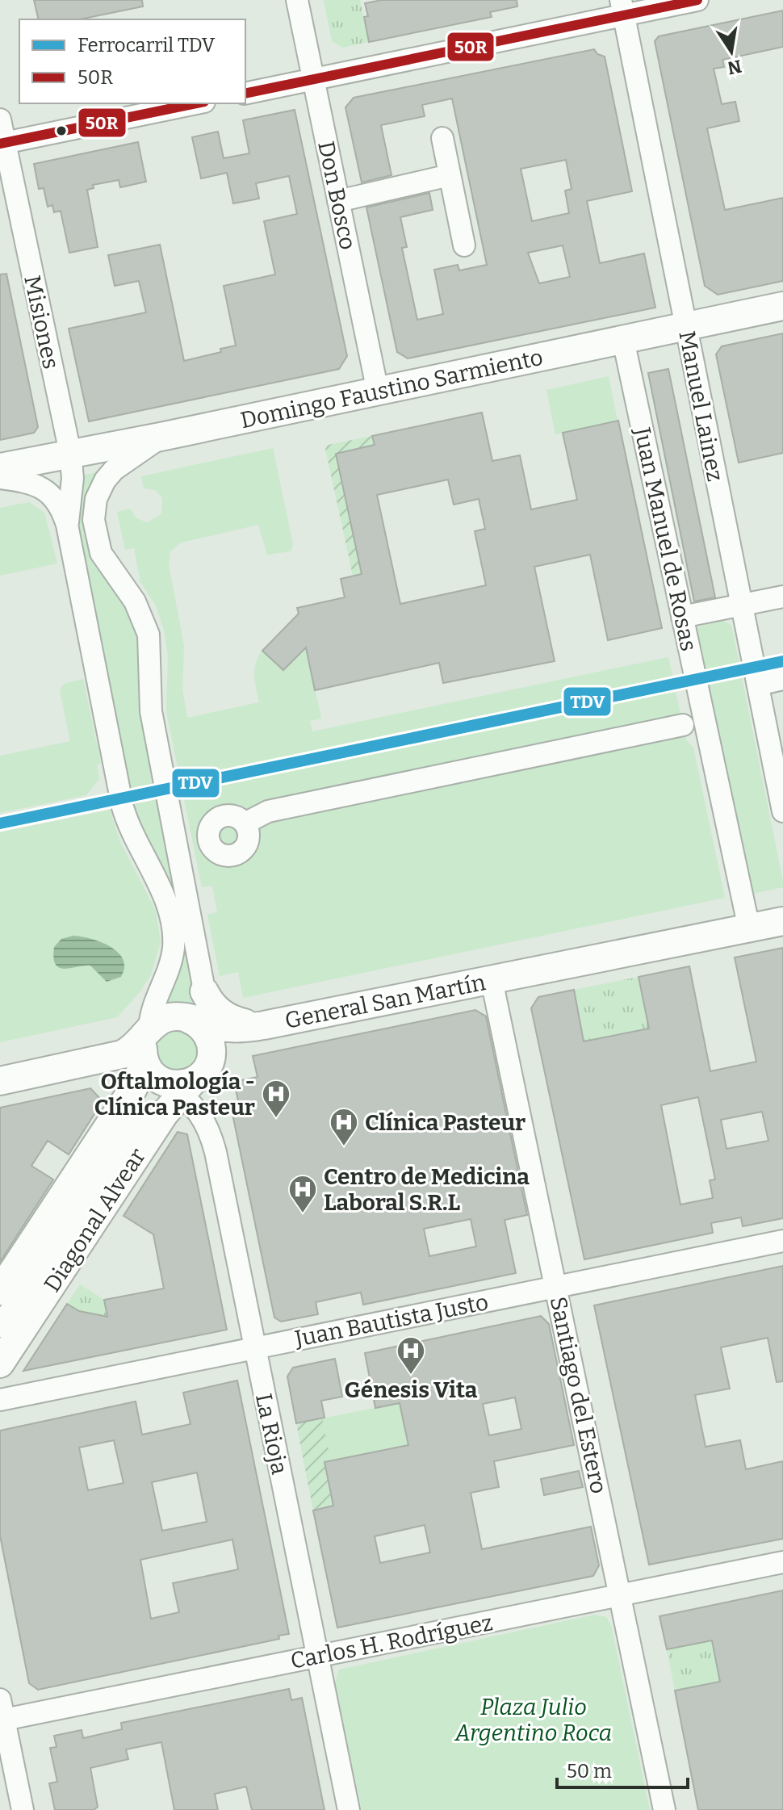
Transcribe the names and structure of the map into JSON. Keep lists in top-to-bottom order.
{
  "streets": {
    "main road": ["Domingo Faustino Sarmiento", "General San Martín", "Diagonal Alvear"],
    "street": [
      "Don Bosco",
      "Misiones",
      "Manuel Lainez",
      "Juan Manuel de Rosas",
      "Juan Bautista Justo",
      "Santiago del Estero",
      "La Rioja",
      "Carlos H. Rodríguez"
    ]
  },
  "crossings": [
    ["Don Bosco", "Domingo Faustino Sarmiento"],
    ["Misiones", "Domingo Faustino Sarmiento"],
    ["Domingo Faustino Sarmiento", "Manuel Lainez"],
    ["Domingo Faustino Sarmiento", "Juan Manuel de Rosas"],
    ["Juan Manuel de Rosas", "General San Martín"],
    ["General San Martín", "Diagonal Alvear"],
    ["General San Martín", "Santiago del Estero"],
    ["General San Martín", "La Rioja"],
    ["Diagonal Alvear", "La Rioja"],
    ["Juan Bautista Justo", "Santiago del Estero"],
    ["Juan Bautista Justo", "La Rioja"],
    ["Santiago del Estero", "Carlos H. Rodríguez"],
    ["La Rioja", "Carlos H. Rodríguez"]
  ],
  "parks": ["Plaza Julio Argentino Roca"],
  "places": {
    "hospital": [
      "Oftalmología - Clínica Pasteur",
      "Clínica Pasteur",
      "Centro de Medicina Laboral S.R.L",
      "Génesis Vita"
    ]
  },
  "lines": ["transit line 50R", "rail line TDV"],
  "legend": ["Ferrocarril TDV", "50R"],
  "scale_bar": "50 m",
  "north": "bottom"
}
